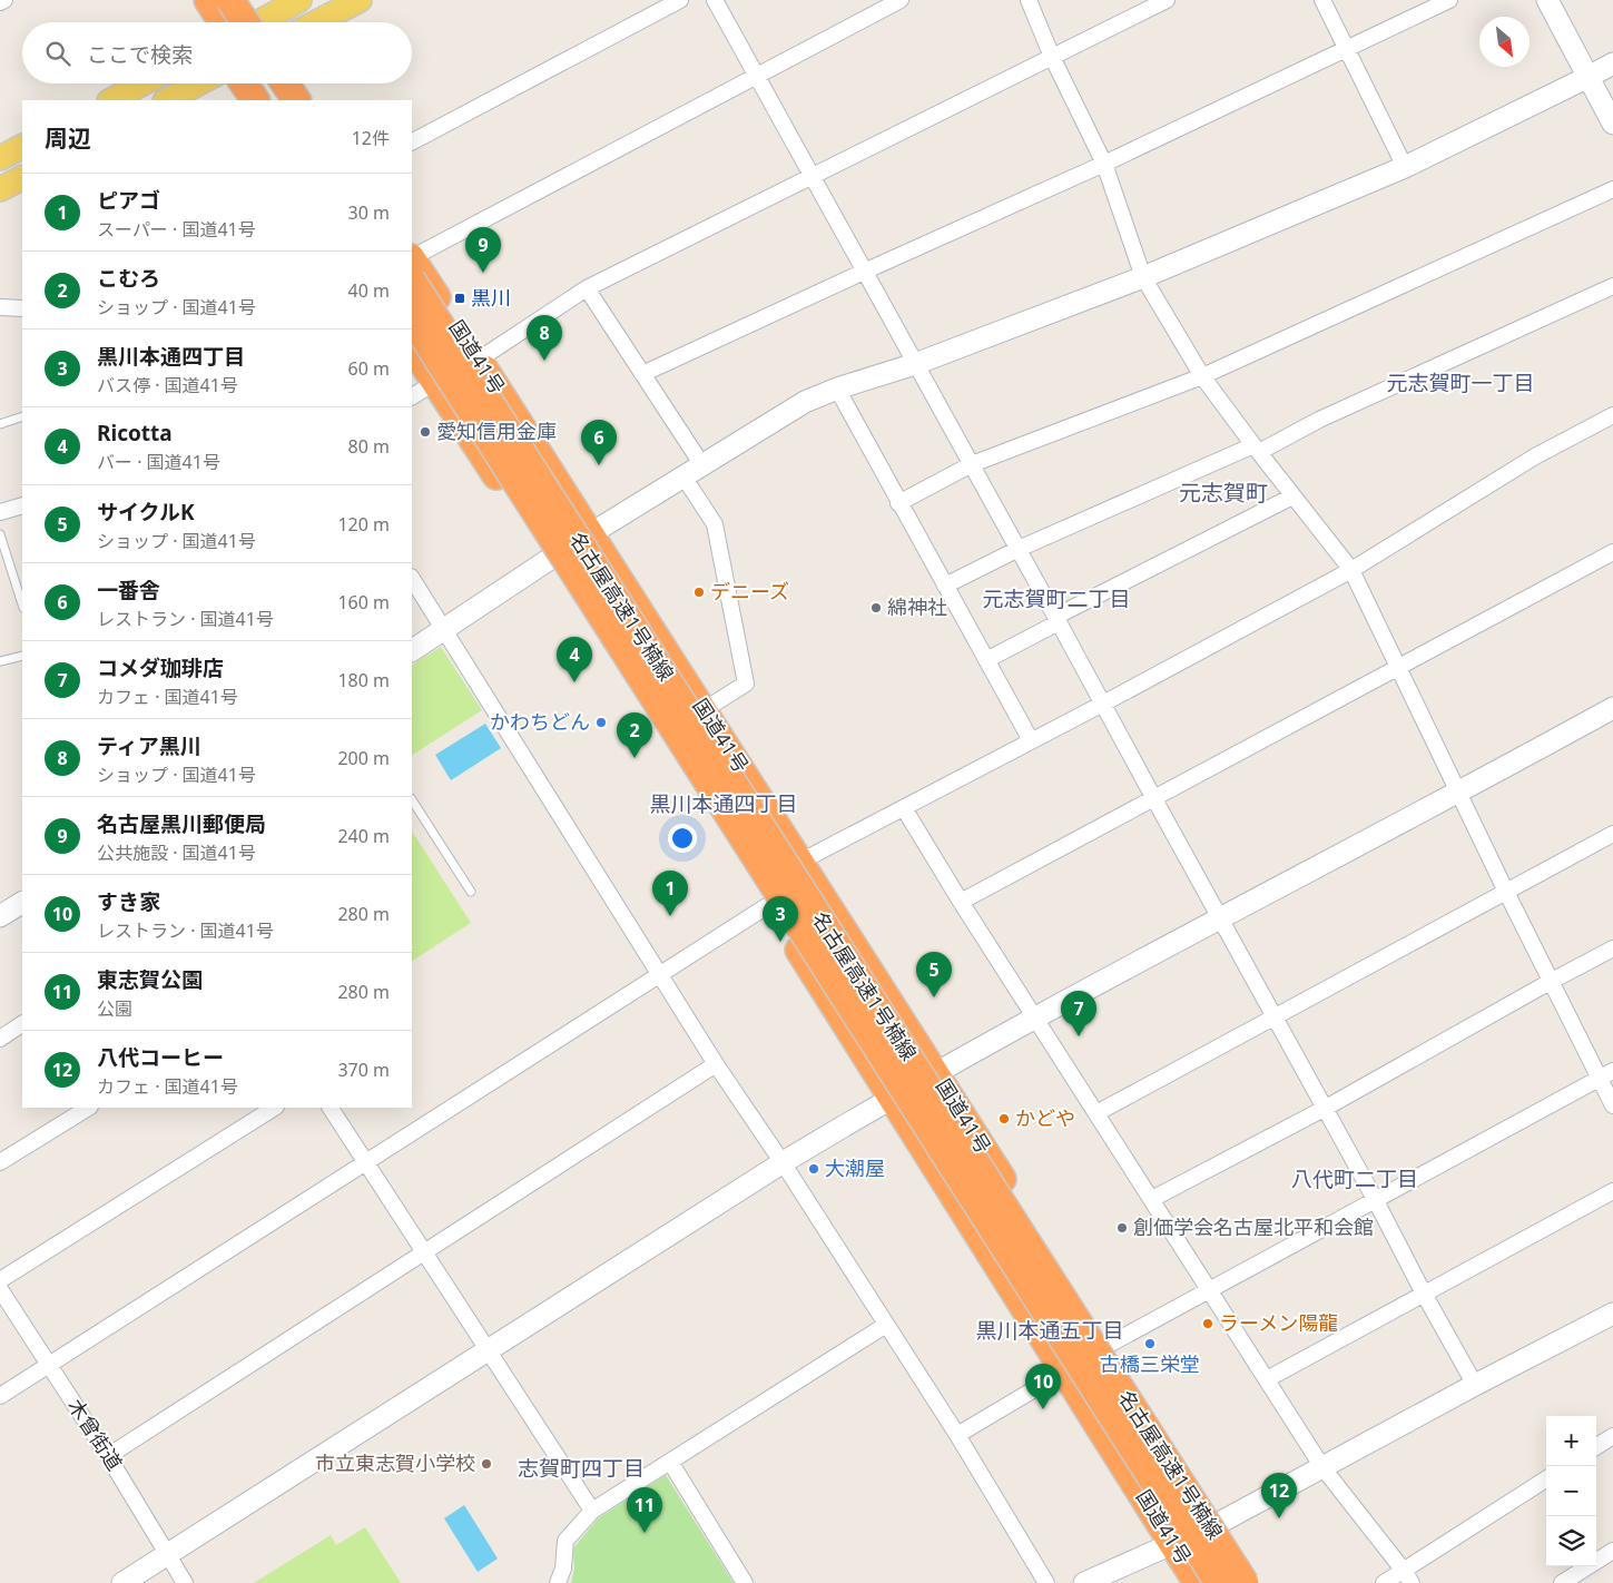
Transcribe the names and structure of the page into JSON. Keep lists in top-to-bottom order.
{
  "streets": {
    "highway": ["国道41号", "名古屋高速1号楠線"],
    "street": ["木曾街道"]
  },
  "districts": [
    "元志賀町一丁目",
    "元志賀町",
    "元志賀町二丁目",
    "黒川本通四丁目",
    "八代町二丁目",
    "黒川本通五丁目",
    "志賀町四丁目"
  ],
  "places": {
    "transit": ["黒川"],
    "other": [
      "愛知信用金庫",
      "デニーズ",
      "綿神社",
      "かわちどん",
      "かどや",
      "大潮屋",
      "創価学会名古屋北平和会館",
      "ラーメン陽龍",
      "古橋三栄堂",
      "市立東志賀小学校"
    ]
  },
  "north": "bottom right",
  "page": {
    "search": "ここで検索",
    "heading": ["周辺", "12件"],
    "list": [
      {
        "mark": "1",
        "name": "ピアゴ",
        "note": "スーパー · 国道41号",
        "value": "30 m"
      },
      {
        "mark": "2",
        "name": "こむろ",
        "note": "ショップ · 国道41号",
        "value": "40 m"
      },
      {
        "mark": "3",
        "name": "黒川本通四丁目",
        "note": "バス停 · 国道41号",
        "value": "60 m"
      },
      {
        "mark": "4",
        "name": "Ricotta",
        "note": "バー · 国道41号",
        "value": "80 m"
      },
      {
        "mark": "5",
        "name": "サイクルK",
        "note": "ショップ · 国道41号",
        "value": "120 m"
      },
      {
        "mark": "6",
        "name": "一番舎",
        "note": "レストラン · 国道41号",
        "value": "160 m"
      },
      {
        "mark": "7",
        "name": "コメダ珈琲店",
        "note": "カフェ · 国道41号",
        "value": "180 m"
      },
      {
        "mark": "8",
        "name": "ティア黒川",
        "note": "ショップ · 国道41号",
        "value": "200 m"
      },
      {
        "mark": "9",
        "name": "名古屋黒川郵便局",
        "note": "公共施設 · 国道41号",
        "value": "240 m"
      },
      {
        "mark": "10",
        "name": "すき家",
        "note": "レストラン · 国道41号",
        "value": "280 m"
      },
      {
        "mark": "11",
        "name": "東志賀公園",
        "note": "公園",
        "value": "280 m"
      },
      {
        "mark": "12",
        "name": "八代コーヒー",
        "note": "カフェ · 国道41号",
        "value": "370 m"
      }
    ],
    "pins": [
      "9",
      "8",
      "6",
      "4",
      "2",
      "1",
      "3",
      "5",
      "7",
      "10",
      "12",
      "11"
    ],
    "map_buttons": ["+", "−"]
  }
}
